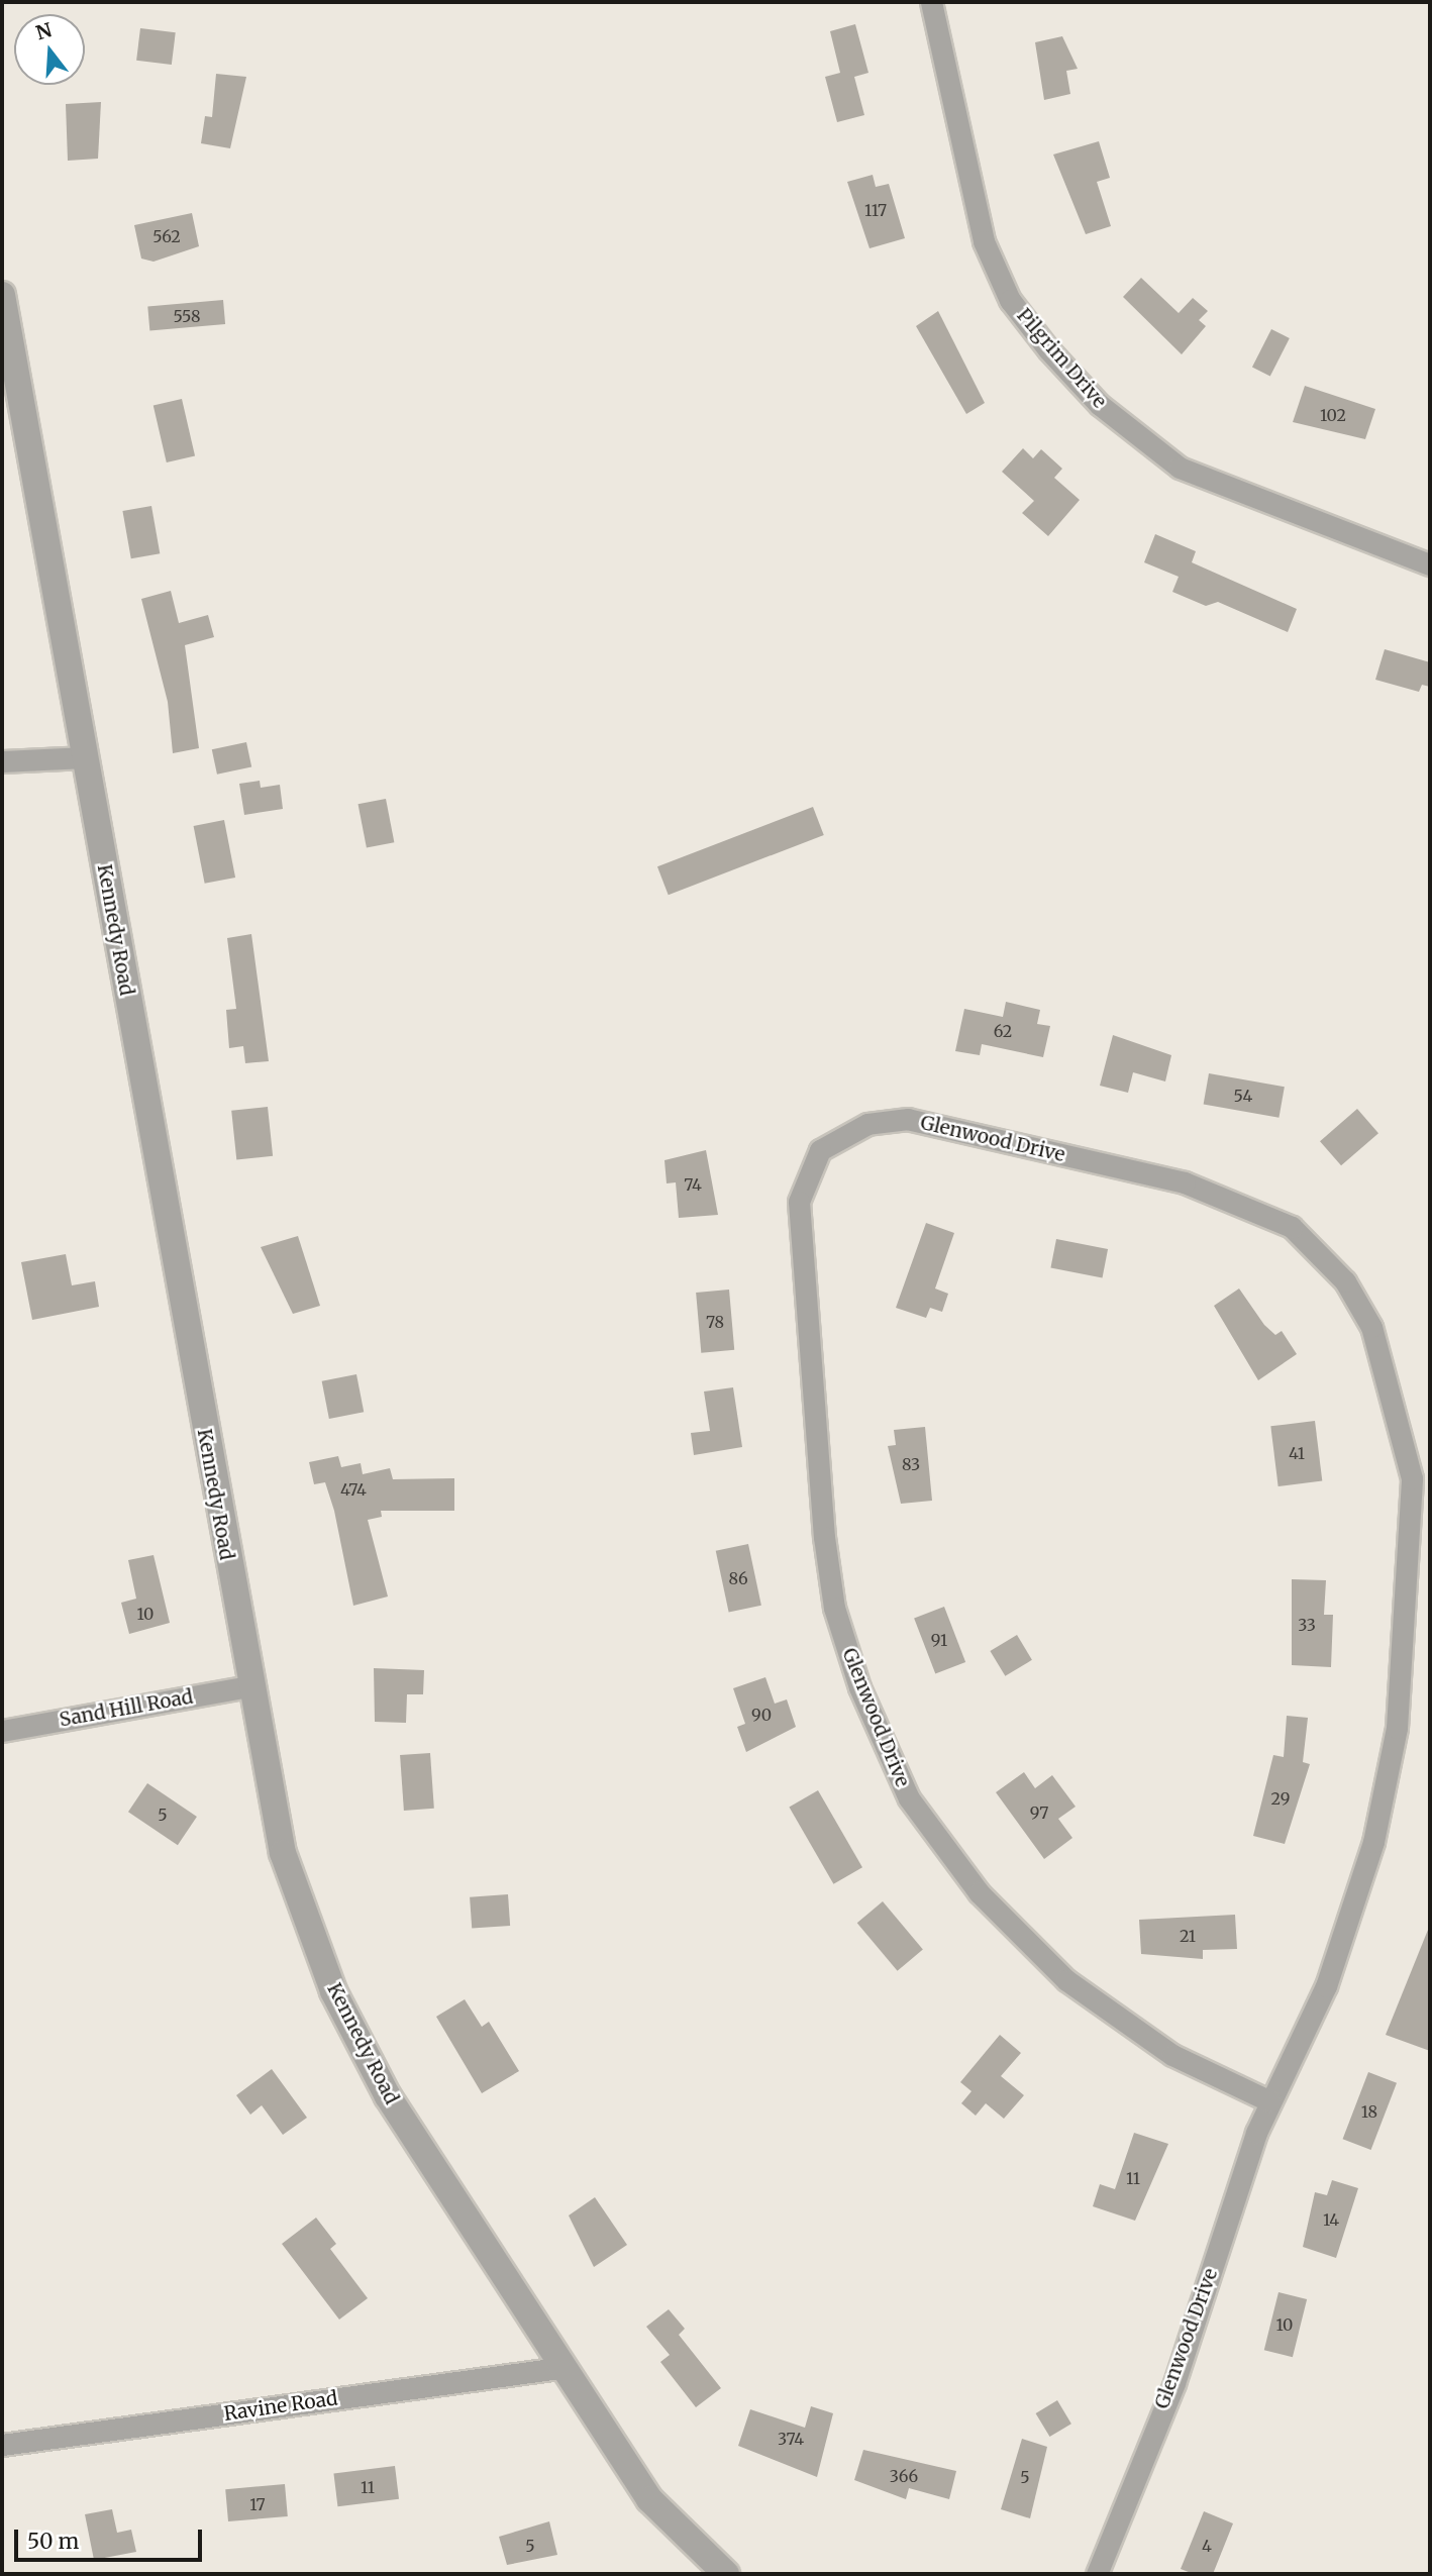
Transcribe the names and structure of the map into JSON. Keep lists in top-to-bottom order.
{
  "streets": {
    "street": [
      "Pilgrim Drive",
      "Kennedy Road",
      "Glenwood Drive",
      "Sand Hill Road",
      "Ravine Road"
    ]
  },
  "crossings": [
    ["Kennedy Road", "Sand Hill Road"],
    ["Kennedy Road", "Ravine Road"]
  ],
  "house_numbers": [
    "117",
    "562",
    "558",
    "102",
    "62",
    "54",
    "74",
    "78",
    "41",
    "83",
    "474",
    "86",
    "10",
    "33",
    "91",
    "90",
    "29",
    "97",
    "5",
    "21",
    "18",
    "11",
    "14",
    "10",
    "374",
    "366",
    "5",
    "11",
    "17",
    "5",
    "4"
  ],
  "scale_bar": "50 m",
  "north": "top"
}
